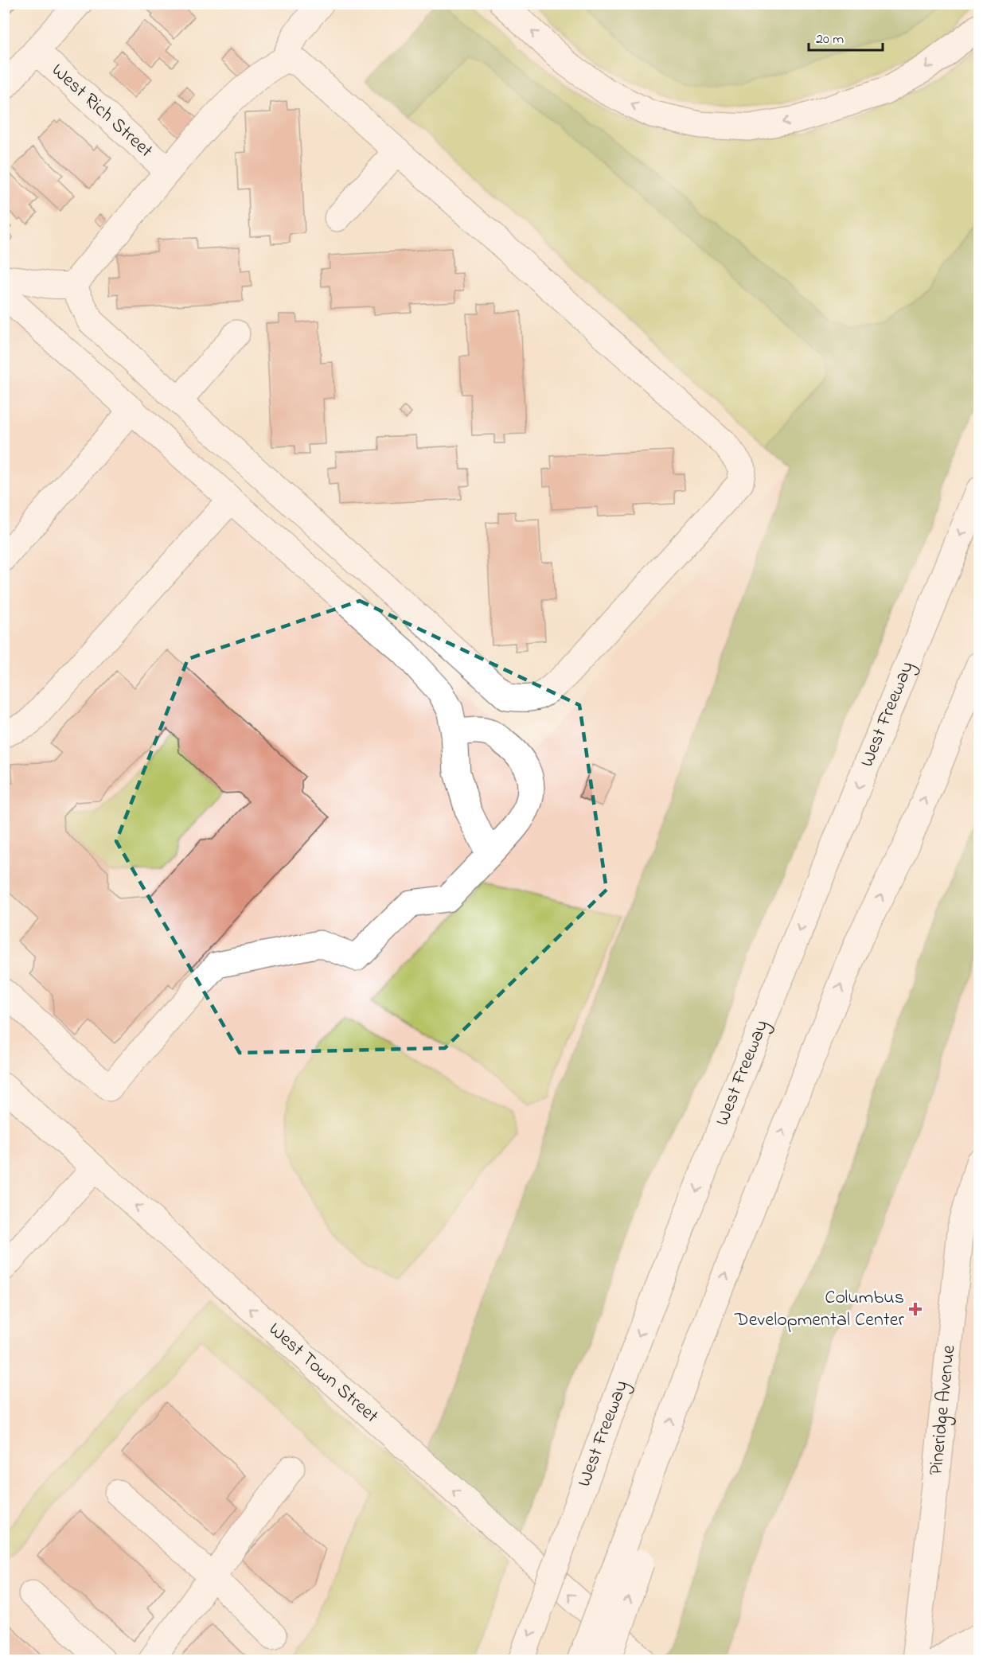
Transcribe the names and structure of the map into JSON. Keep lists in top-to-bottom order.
{
  "streets": {
    "main road": [
      "West Rich Street",
      "West Freeway",
      "West Town Street",
      "Pineridge Avenue"
    ]
  },
  "one_way": ["West Town Street"],
  "places": {
    "health": ["Columbus Developmental Center"]
  },
  "scale_bar": "20 m"
}
